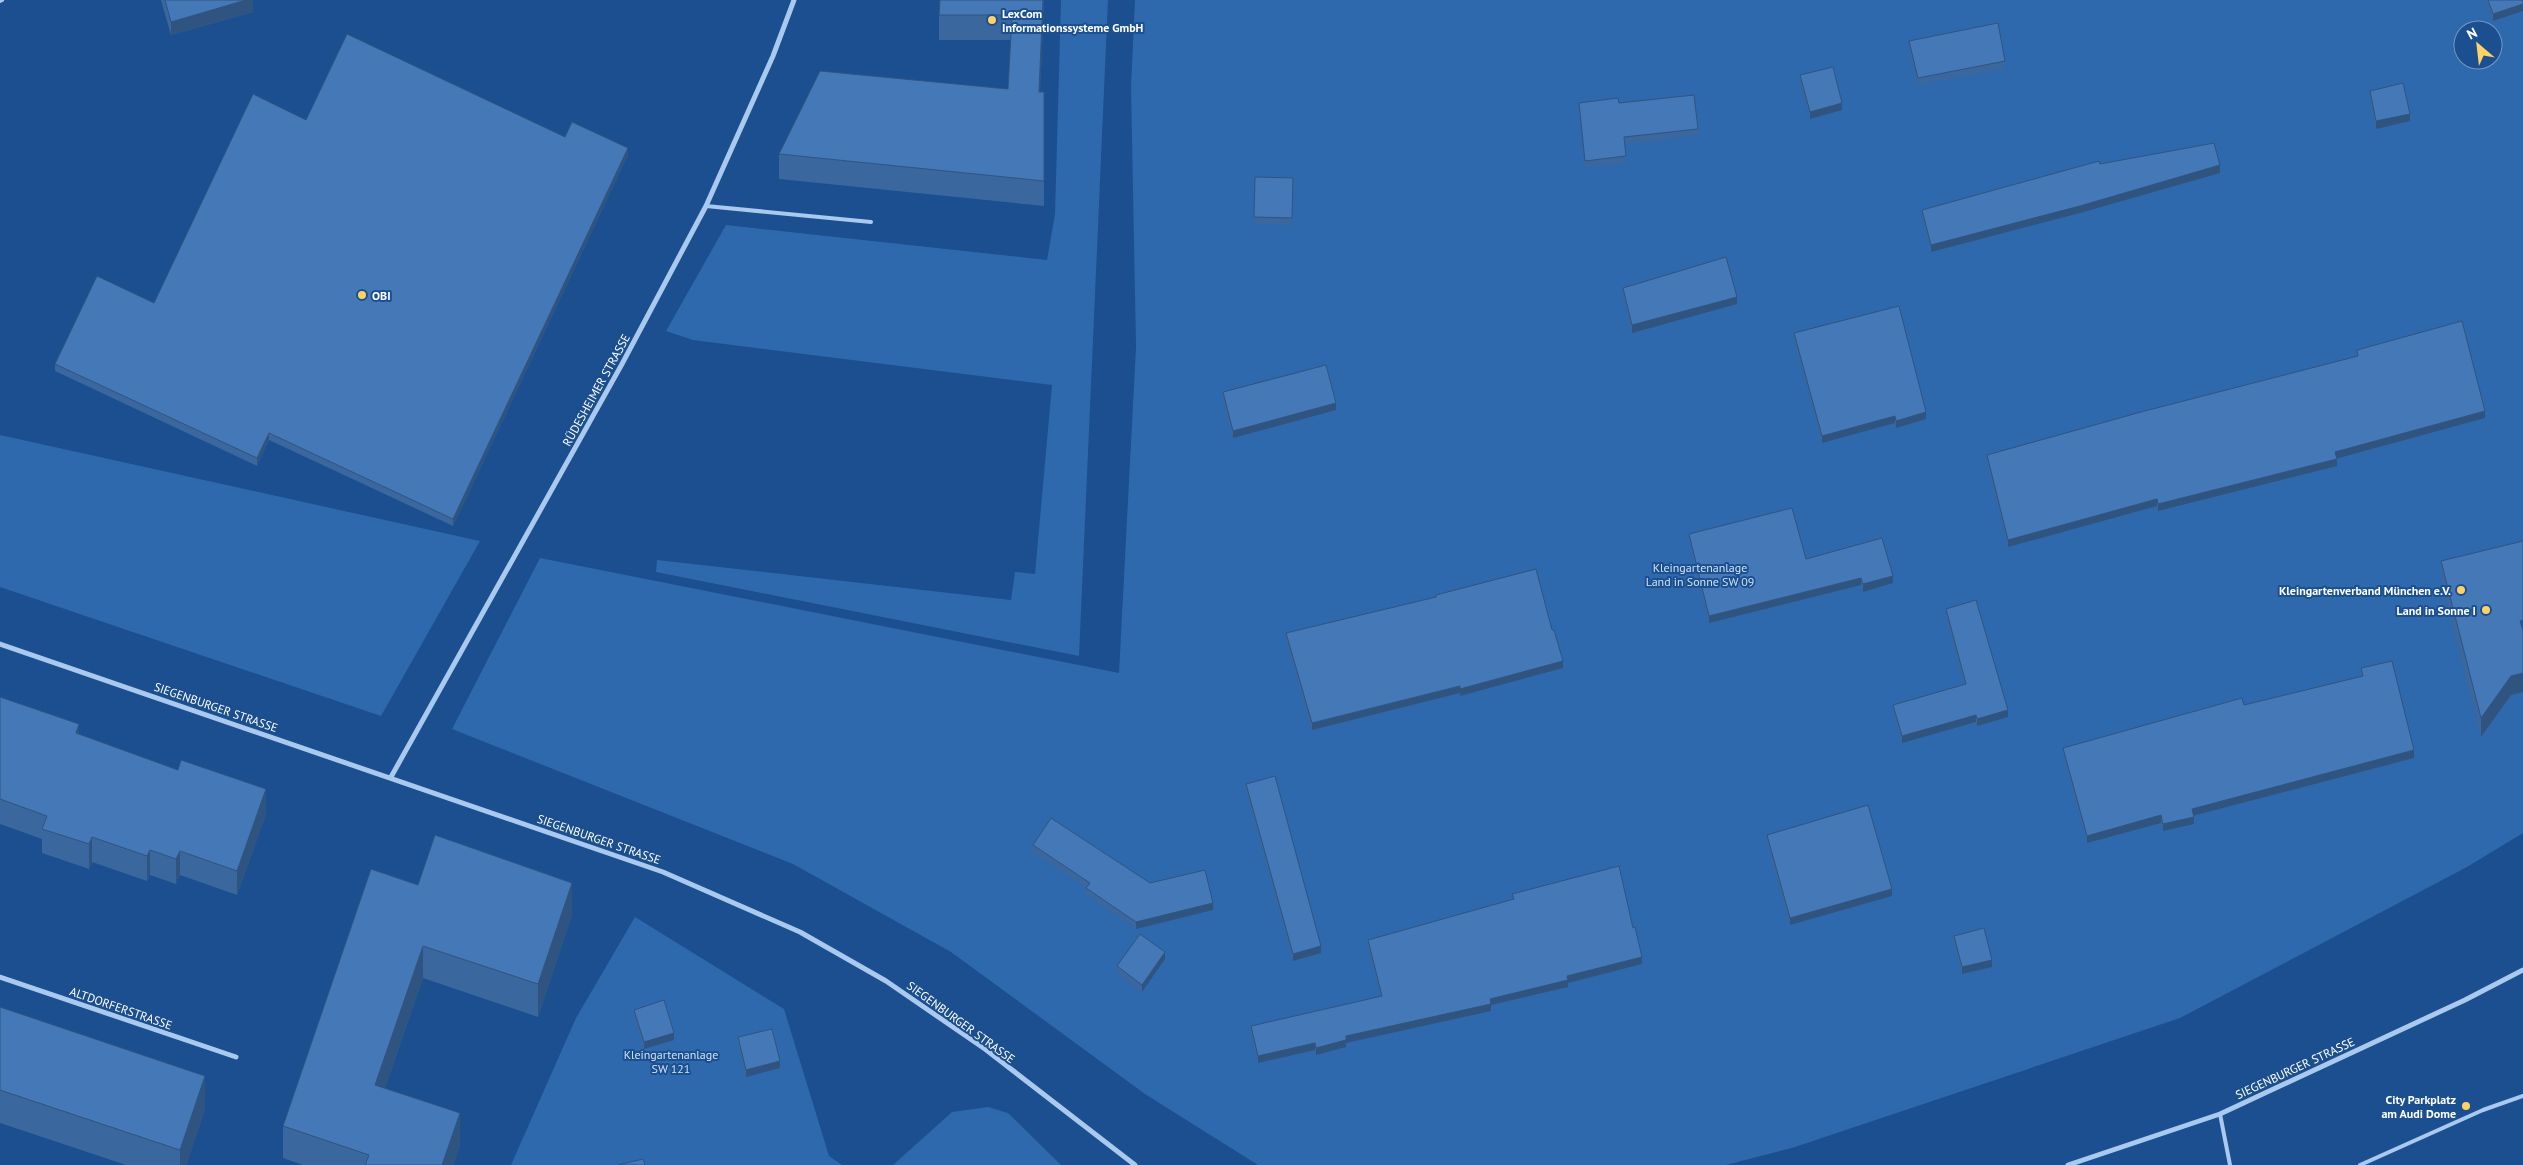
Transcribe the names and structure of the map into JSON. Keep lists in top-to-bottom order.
{
  "streets": {
    "street": ["RÜDESHEIMER STRASSE", "SIEGENBURGER STRASSE", "ALTDORFERSTRASSE"]
  },
  "crossings": [
    ["RÜDESHEIMER STRASSE", "SIEGENBURGER STRASSE"]
  ],
  "parks": ["Kleingartenanlage Land in Sonne SW 09", "Kleingartenanlage SW 121"],
  "places": [
    "LexCom Informationssysteme GmbH",
    "OBI",
    "Kleingartenverband München e.V.",
    "Land in Sonne I",
    "City Parkplatz am Audi Dome"
  ],
  "north": "top left"
}
